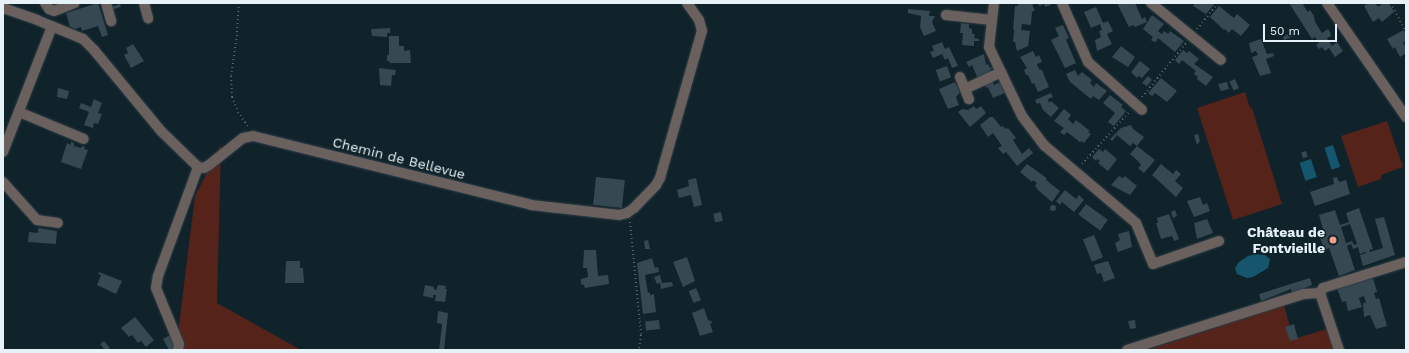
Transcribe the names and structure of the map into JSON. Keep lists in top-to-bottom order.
{
  "streets": {
    "street": ["Chemin de Bellevue"]
  },
  "places": ["Château de Fontvieille"],
  "scale_bar": "50 m"
}
